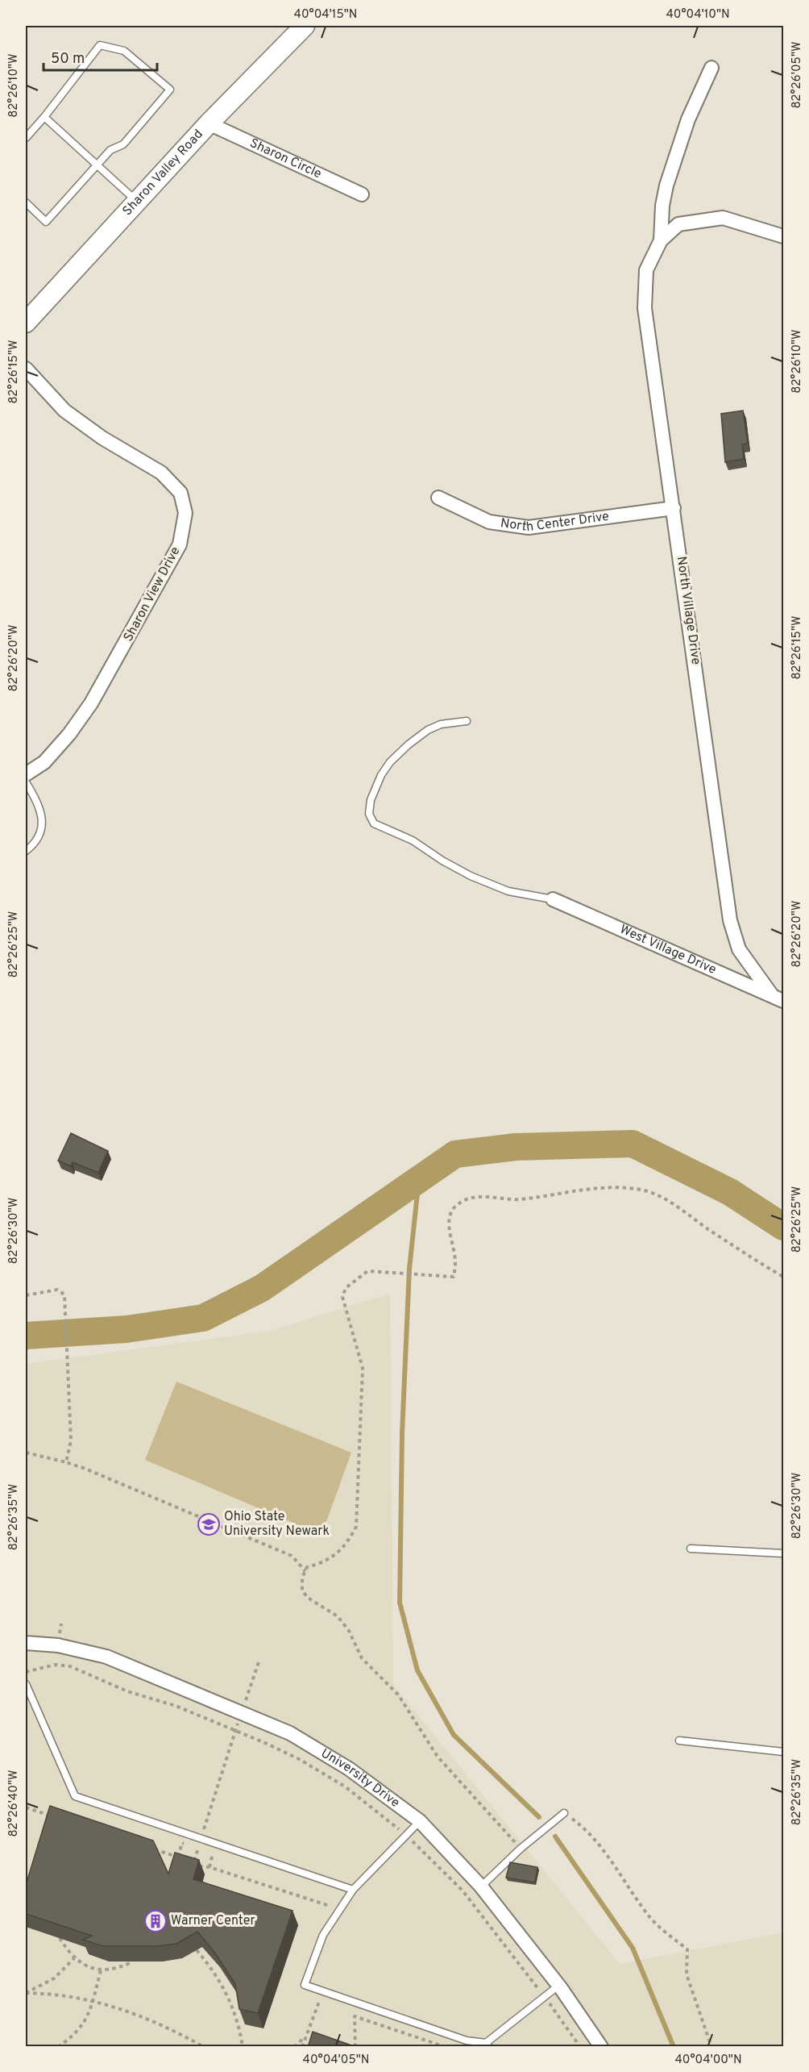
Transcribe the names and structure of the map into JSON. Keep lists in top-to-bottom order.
{
  "streets": {
    "street": [
      "Sharon Circle",
      "Sharon Valley Road",
      "North Center Drive",
      "Sharon View Drive",
      "North Village Drive",
      "West Village Drive",
      "University Drive"
    ]
  },
  "crossings": [
    ["Sharon Circle", "Sharon Valley Road"],
    ["North Center Drive", "North Village Drive"],
    ["North Village Drive", "West Village Drive"]
  ],
  "places": {
    "school or university": ["Ohio State University Newark"],
    "building": ["Warner Center"]
  },
  "scale_bar": "50 m",
  "coordinates": [
    "40°04'15\"N",
    "40°04'10\"N",
    "82°26'05\"W",
    "82°26'10\"W",
    "82°26'15\"W",
    "82°26'20\"W",
    "82°26'25\"W",
    "82°26'30\"W",
    "82°26'35\"W",
    "82°26'40\"W",
    "40°04'05\"N",
    "40°04'00\"N"
  ]
}
